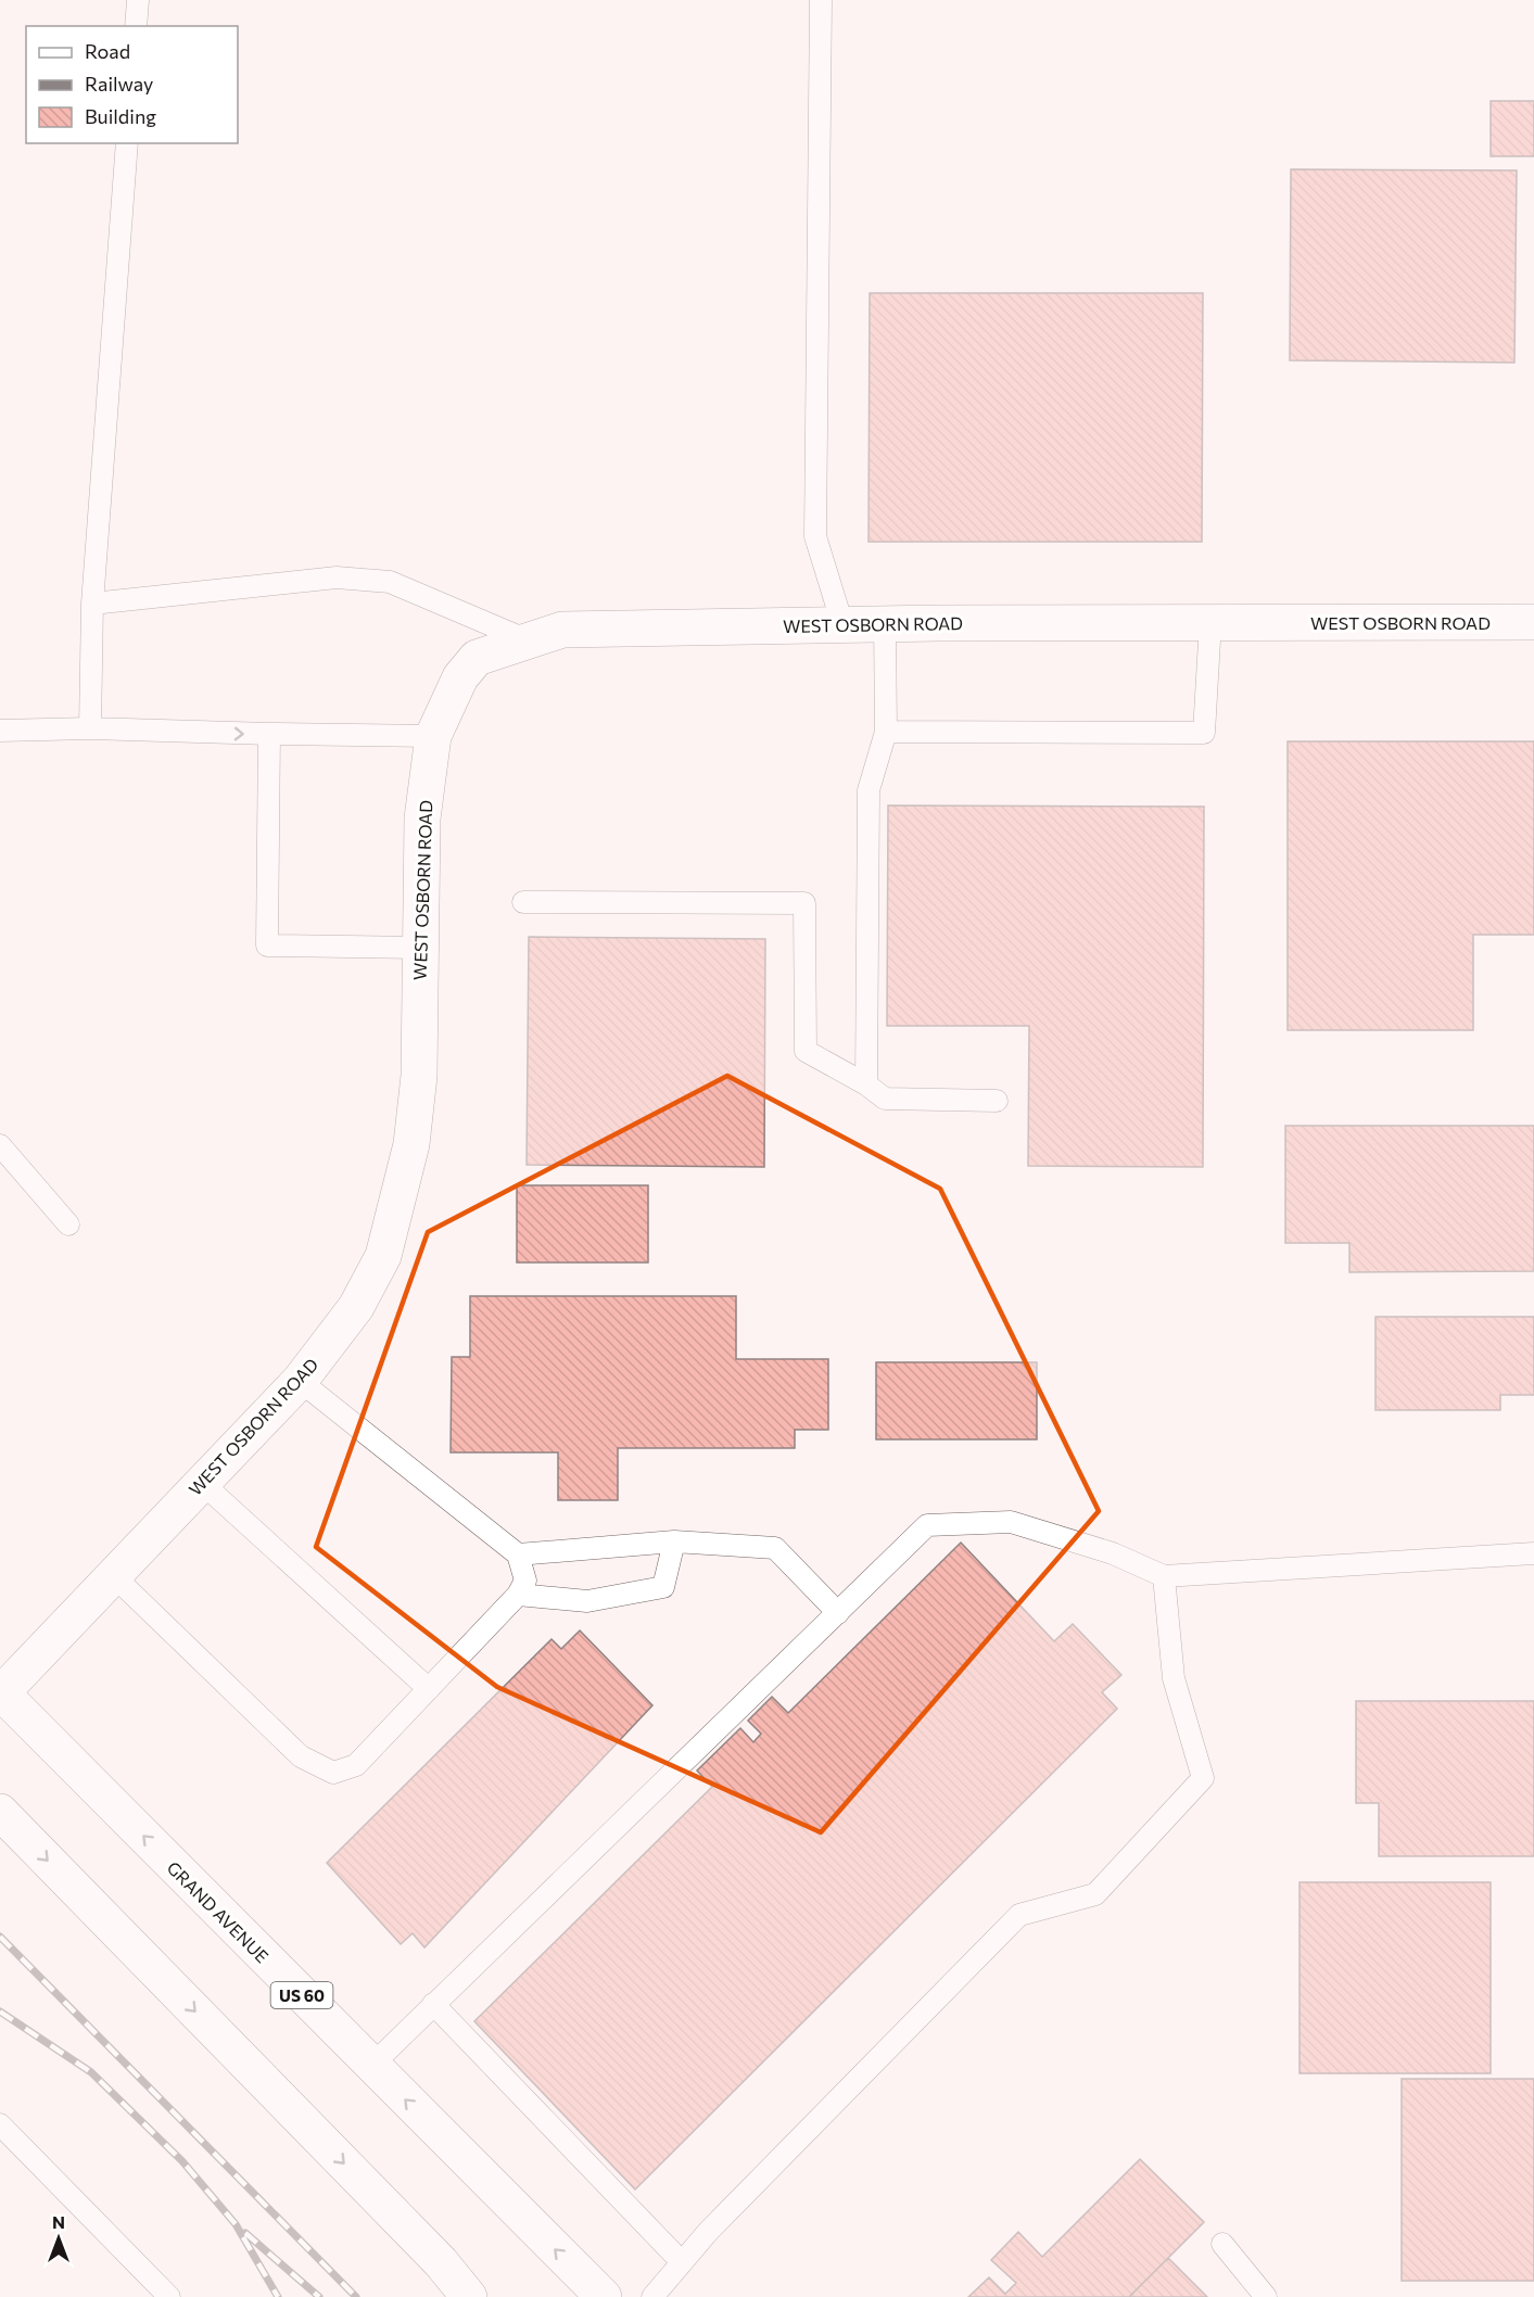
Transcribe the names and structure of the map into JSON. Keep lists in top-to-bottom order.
{
  "streets": {
    "main road": ["WEST OSBORN ROAD", "GRAND AVENUE", "US 60"]
  },
  "crossings": [
    ["WEST OSBORN ROAD", "GRAND AVENUE"]
  ],
  "legend": ["Road", "Railway", "Building"],
  "north": "top"
}
